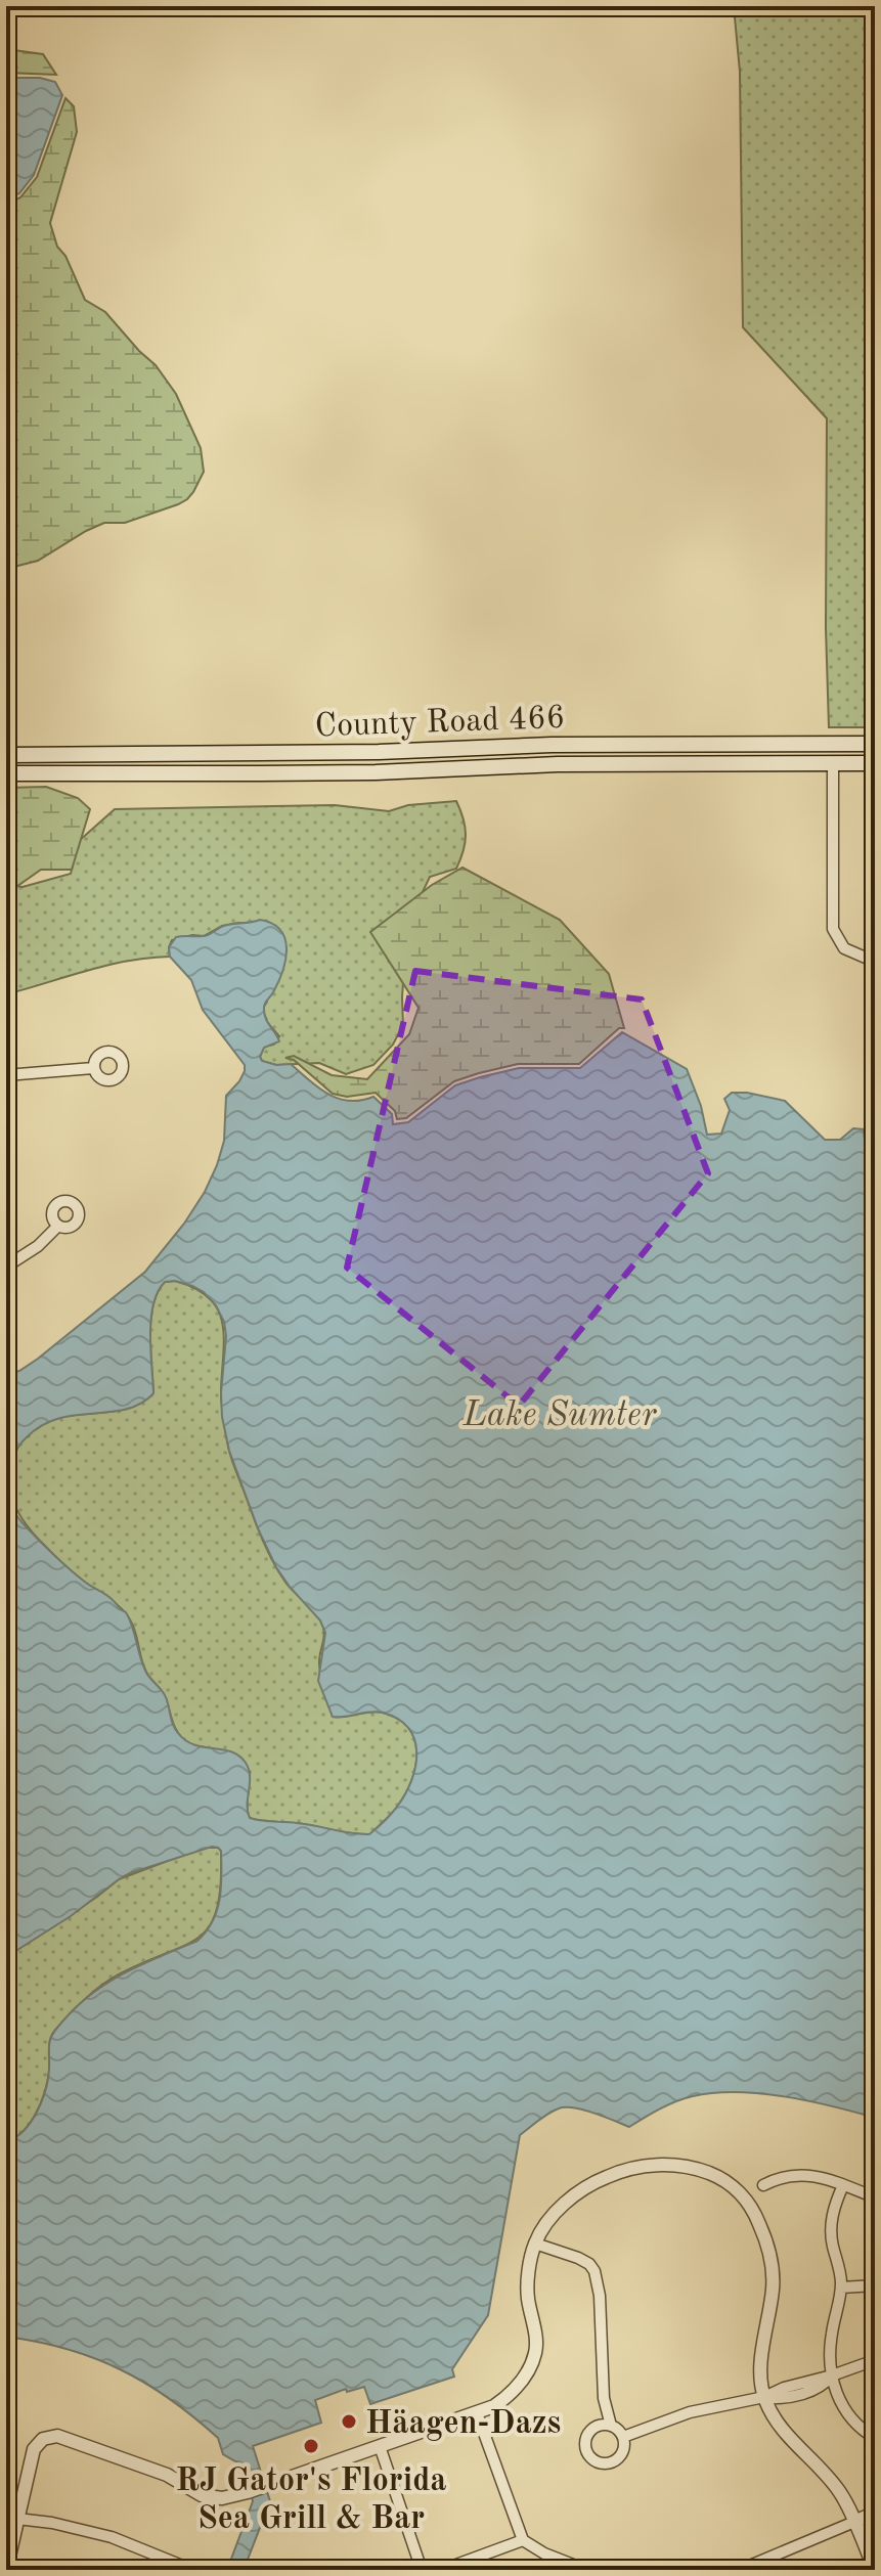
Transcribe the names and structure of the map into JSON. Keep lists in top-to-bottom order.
{
  "streets": {
    "main road": ["County Road 466"]
  },
  "water": ["Lake Sumter"],
  "places": ["Häagen-Dazs", "RJ Gator's Florida Sea Grill & Bar"]
}
